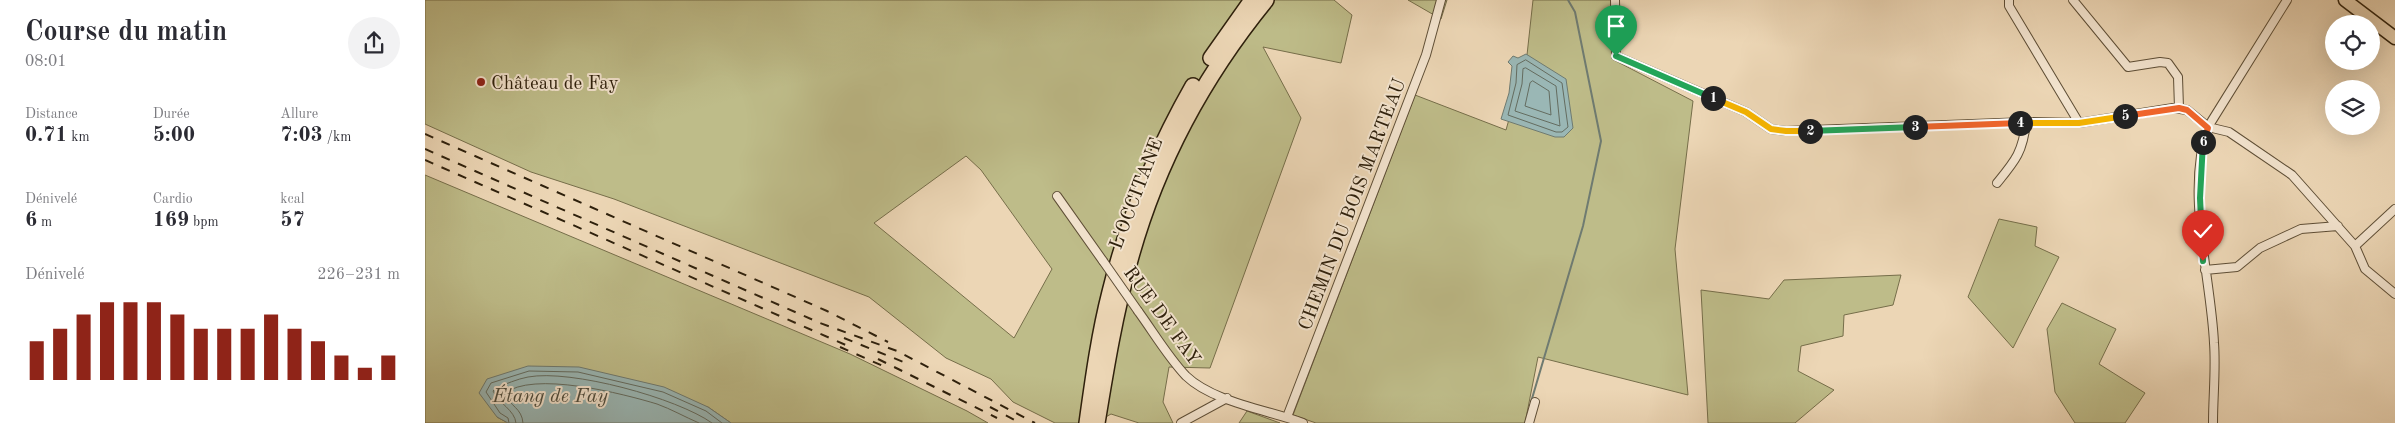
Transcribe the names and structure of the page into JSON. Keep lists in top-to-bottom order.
{
  "streets": {
    "highway": ["L'OCCITANE"],
    "street": ["CHEMIN DU BOIS MARTEAU", "RUE DE FAY"]
  },
  "crossings": [
    ["CHEMIN DU BOIS MARTEAU", "RUE DE FAY"]
  ],
  "water": ["Étang de Fay"],
  "places": ["Château de Fay"],
  "page": {
    "heading": ["Course du matin", "08:01"],
    "stats": [
      ["Distance", "0.71 km"],
      ["Durée", "5:00"],
      ["Allure", "7:03 /km"],
      ["Dénivelé", "6 m"],
      ["Cardio", "169 bpm"],
      ["kcal", "57"]
    ],
    "pins": [
      "1",
      "5",
      "4",
      "3",
      "2",
      "6"
    ],
    "chart": ["Dénivelé", "226–231 m"]
  }
}
